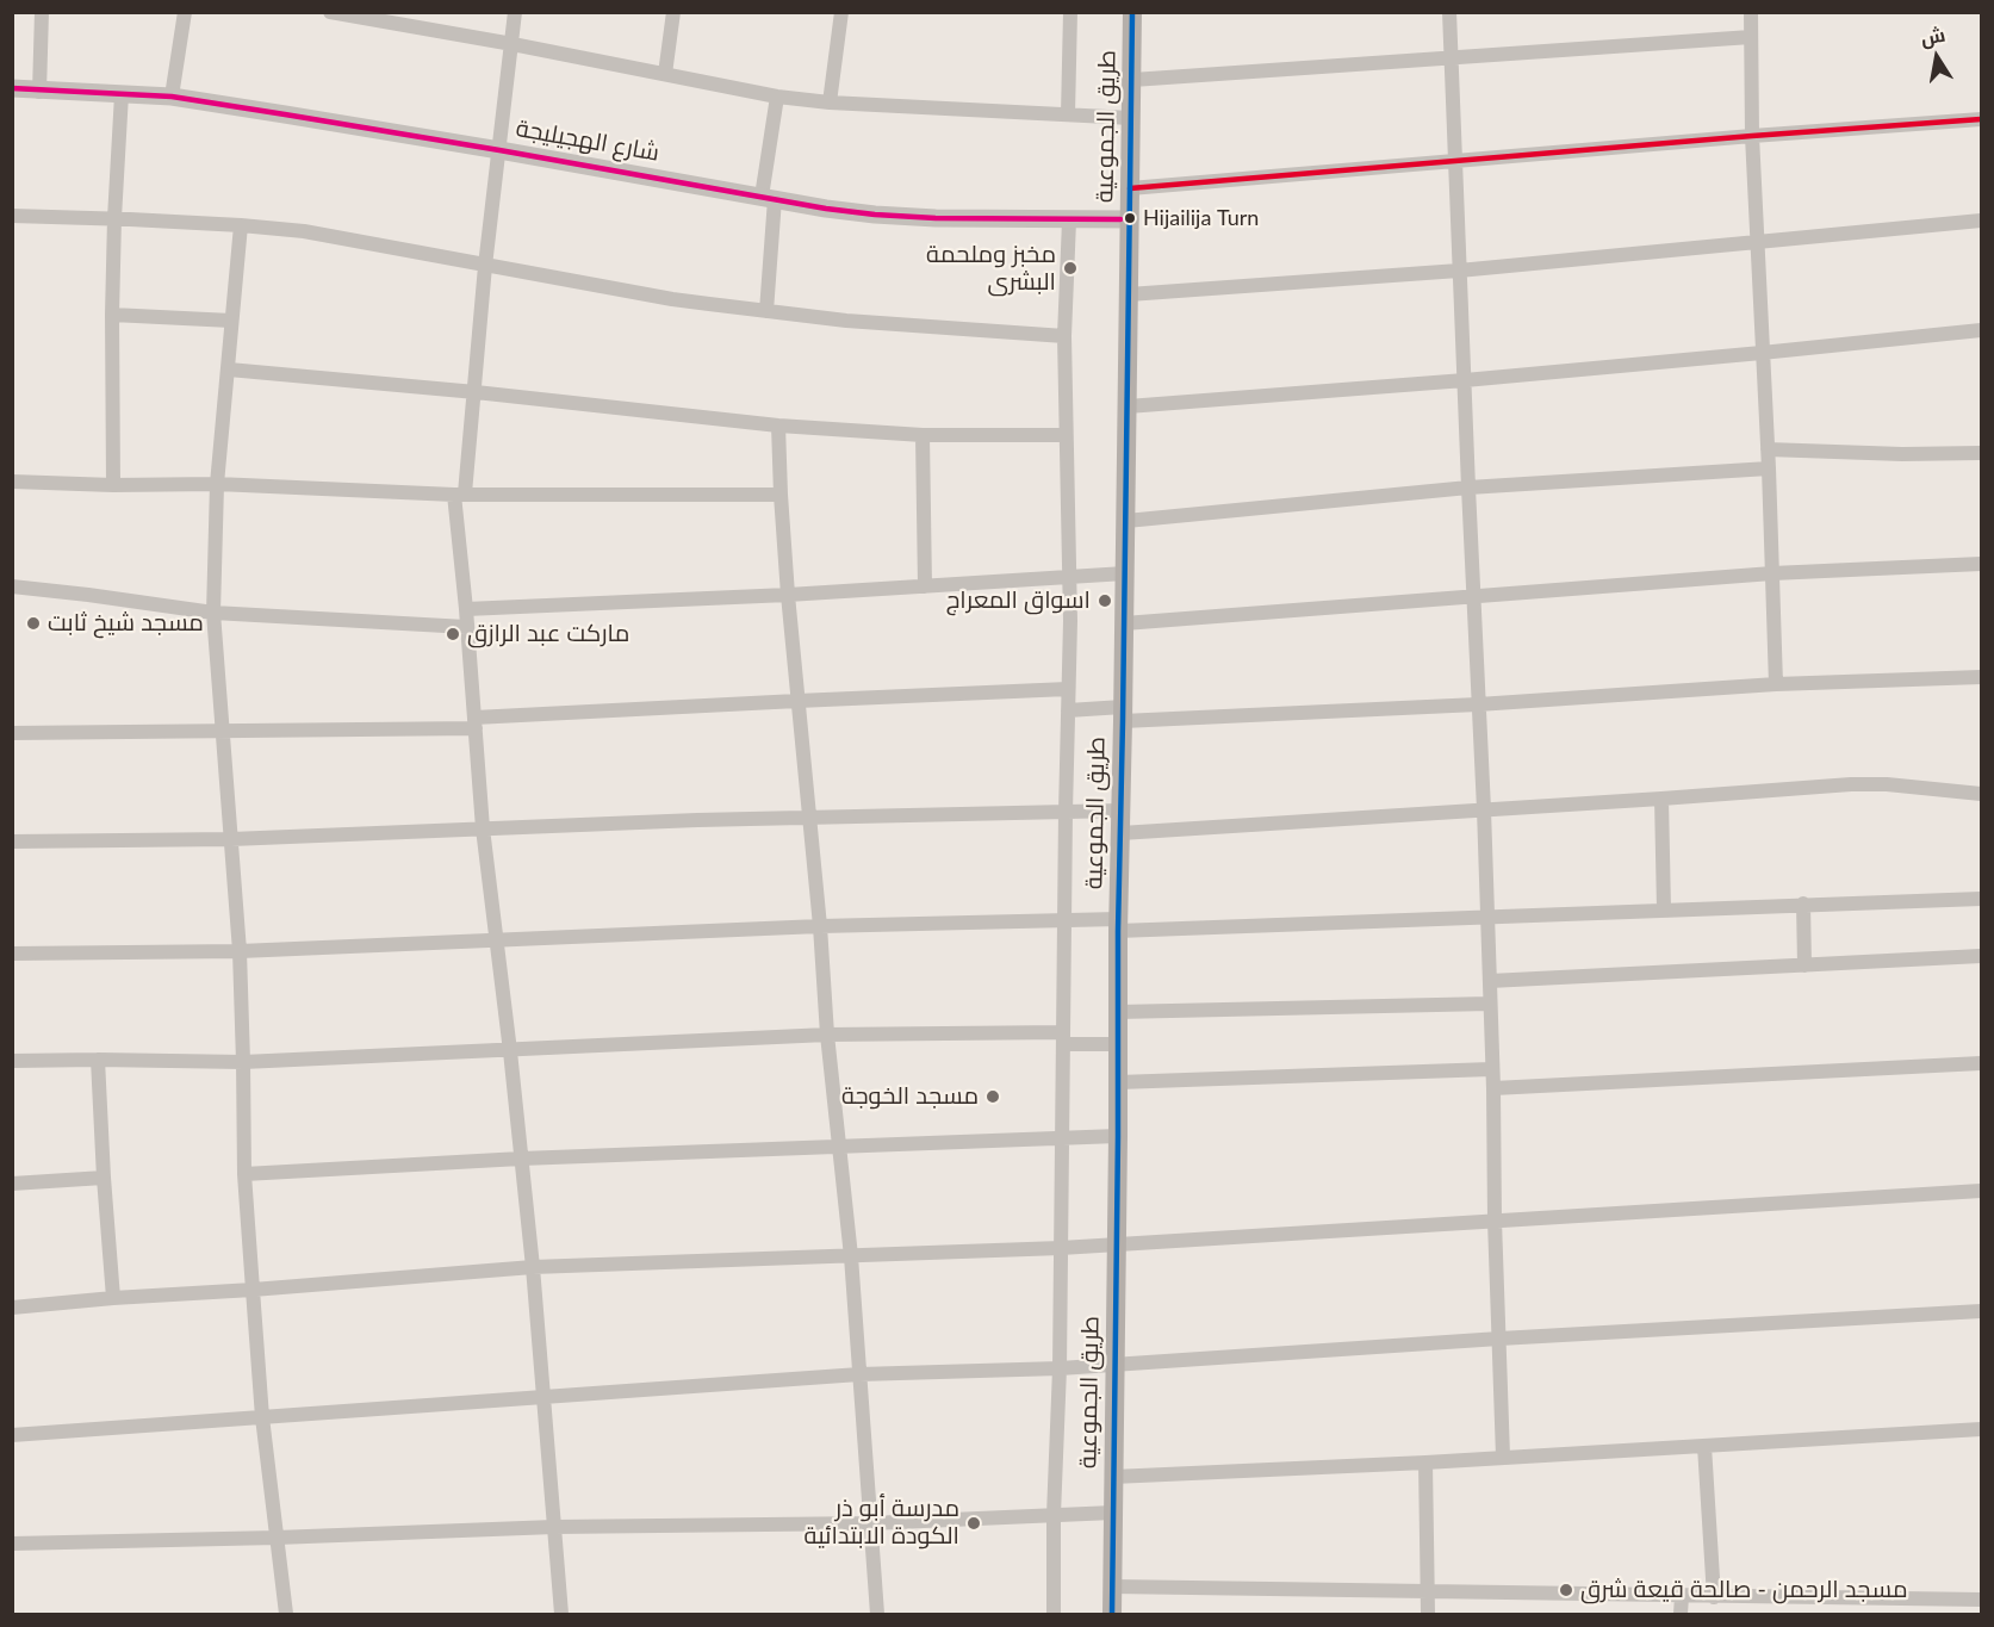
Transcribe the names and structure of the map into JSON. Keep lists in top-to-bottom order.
{
  "streets": {
    "main road": ["طريق الجموعية"],
    "street": ["شارع الهجيليجة"]
  },
  "crossings": [
    ["طريق الجموعية", "شارع الهجيليجة"]
  ],
  "places": [
    "Hijailija Turn",
    "مخبز وملحمة البشرى",
    "اسواق المعراج",
    "مسجد شيخ ثابت",
    "ماركت عبد الرازق",
    "مسجد الخوجة",
    "مدرسة أبو ذر الكودة الابتدائية",
    "مسجد الرحمن - صالحة قيعة شرق"
  ],
  "north": "top"
}
